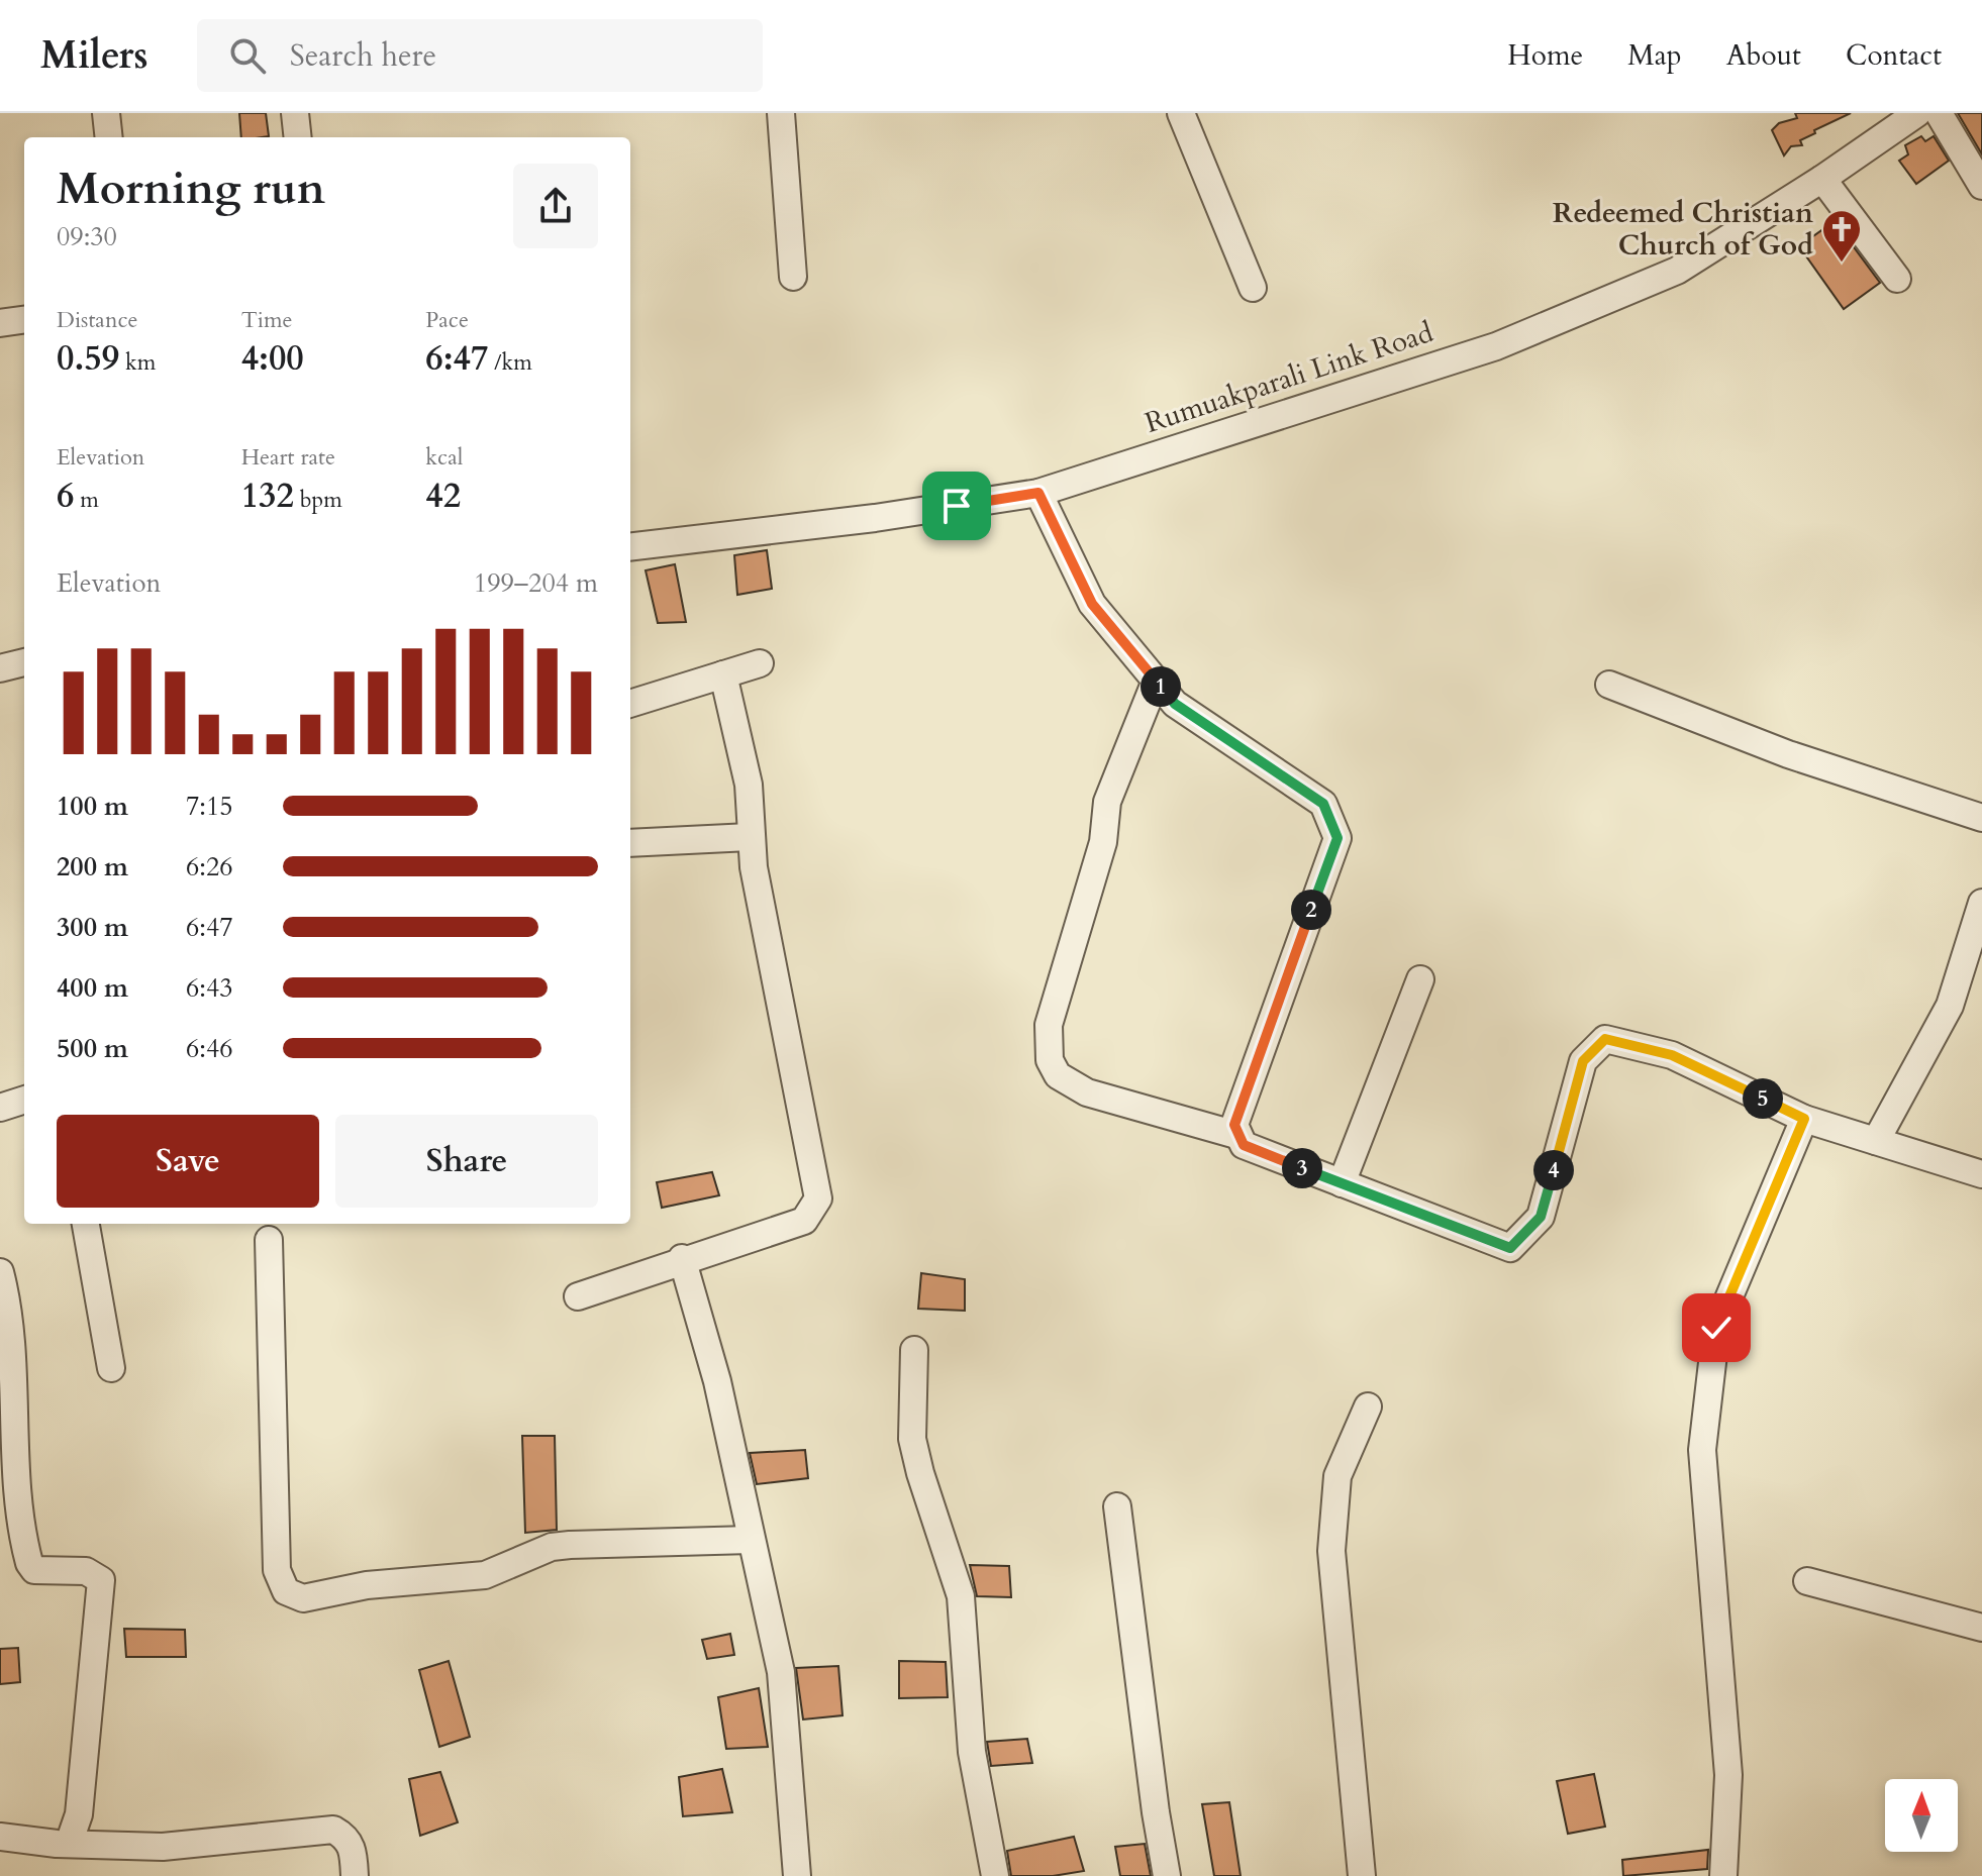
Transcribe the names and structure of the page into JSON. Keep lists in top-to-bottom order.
{
  "streets": {
    "street": ["Rumuakparali Link Road"]
  },
  "places": {
    "church": ["Redeemed Christian Church of God"]
  },
  "north": "top",
  "page": {
    "header": "Milers",
    "search": "Search here",
    "nav": [
      "Home",
      "Map",
      "About",
      "Contact"
    ],
    "heading": ["Morning run", "09:30"],
    "stats": [
      ["Distance", "0.59 km"],
      ["Time", "4:00"],
      ["Pace", "6:47 /km"],
      ["Elevation", "6 m"],
      ["Heart rate", "132 bpm"],
      ["kcal", "42"]
    ],
    "chart": ["Elevation", "199–204 m"],
    "pins": [
      "1",
      "2",
      "5",
      "3",
      "4"
    ],
    "list": [
      {
        "name": "100 m",
        "note": "7:15"
      },
      {
        "name": "200 m",
        "note": "6:26"
      },
      {
        "name": "300 m",
        "note": "6:47"
      },
      {
        "name": "400 m",
        "note": "6:43"
      },
      {
        "name": "500 m",
        "note": "6:46"
      }
    ],
    "buttons": ["Save", "Share"]
  }
}
